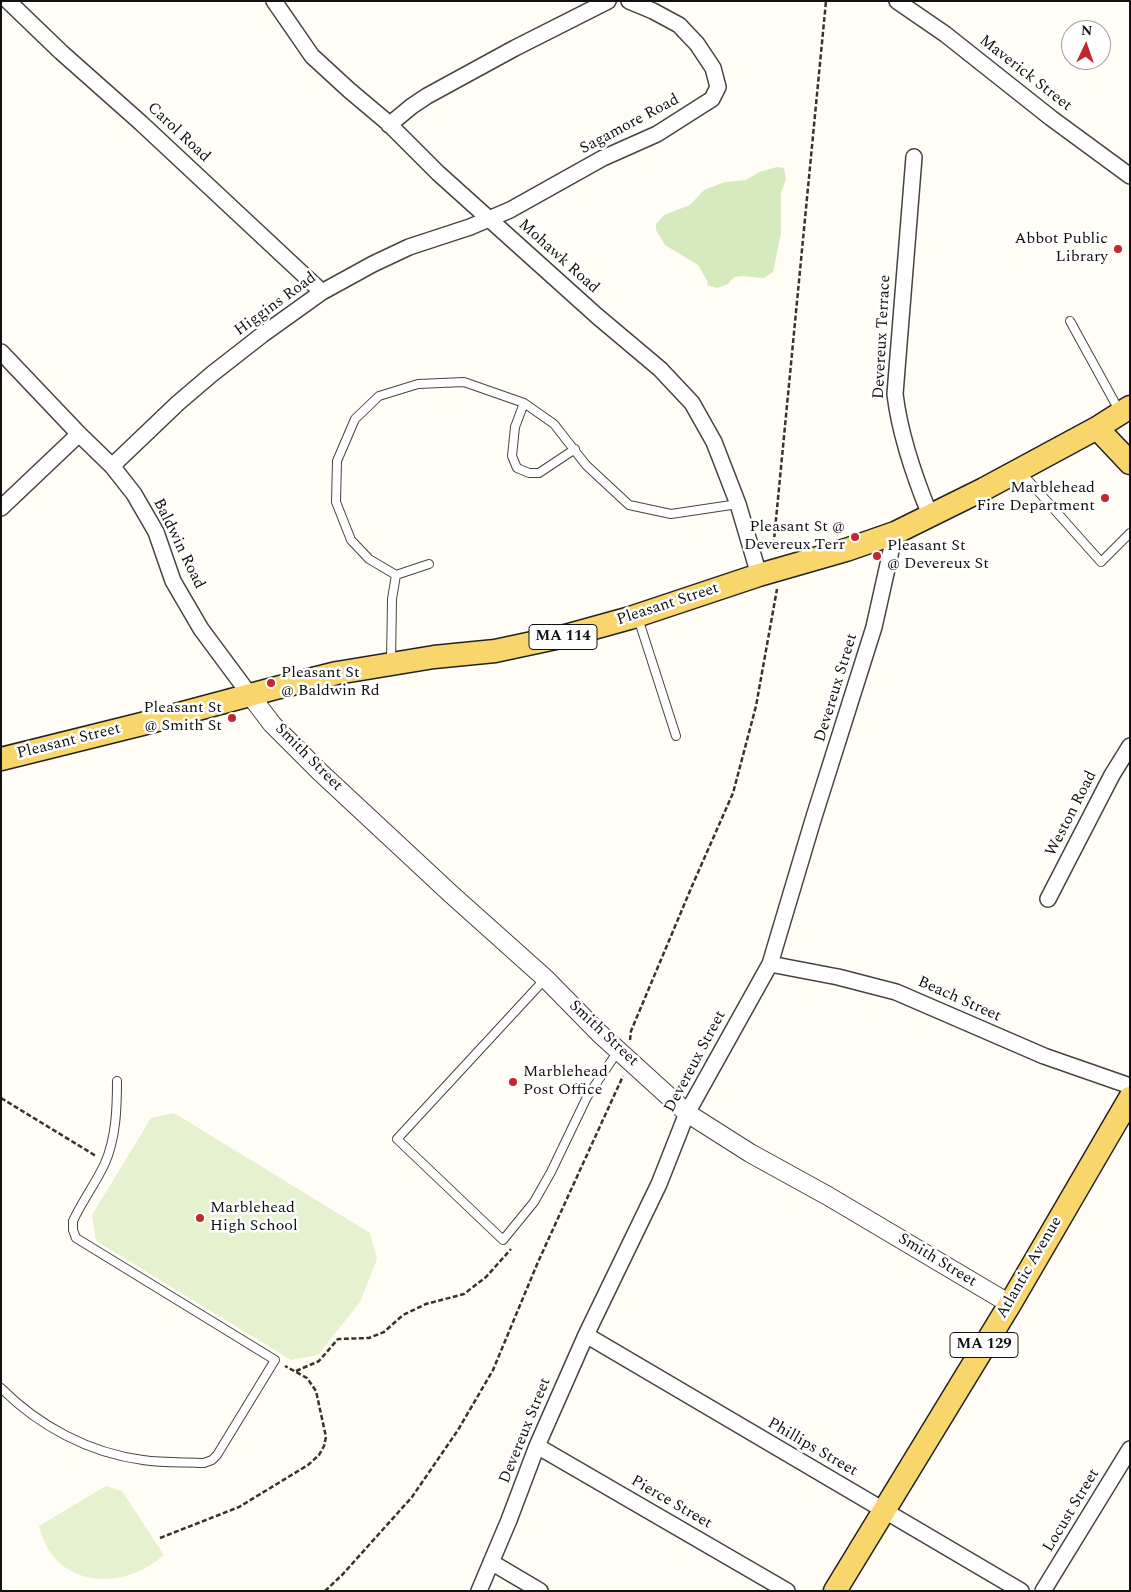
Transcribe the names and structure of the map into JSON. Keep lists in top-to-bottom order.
{
  "streets": {
    "main road": [
      "Pleasant Street",
      "MA 114",
      "Atlantic Avenue",
      "MA 129"
    ],
    "street": [
      "Maverick Street",
      "Sagamore Road",
      "Carol Road",
      "Mohawk Road",
      "Higgins Road",
      "Devereux Terrace",
      "Baldwin Road",
      "Devereux Street",
      "Smith Street",
      "Weston Road",
      "Beach Street",
      "Phillips Street",
      "Pierce Street",
      "Locust Street"
    ]
  },
  "crossings": [
    ["Sagamore Road", "Mohawk Road"],
    ["Sagamore Road", "Higgins Road"],
    ["Carol Road", "Higgins Road"],
    ["Mohawk Road", "Higgins Road"],
    ["Mohawk Road", "Pleasant Street"],
    ["Higgins Road", "Baldwin Road"],
    ["Devereux Terrace", "Pleasant Street"],
    ["Baldwin Road", "Pleasant Street"],
    ["Baldwin Road", "Smith Street"],
    ["Pleasant Street", "Devereux Street"],
    ["Pleasant Street", "Smith Street"],
    ["Devereux Street", "Smith Street"],
    ["Devereux Street", "Beach Street"],
    ["Devereux Street", "Phillips Street"],
    ["Devereux Street", "Pierce Street"],
    ["Smith Street", "Atlantic Avenue"],
    ["Atlantic Avenue", "Phillips Street"]
  ],
  "places": [
    "Abbot Public Library",
    "Marblehead Fire Department",
    "Pleasant St @ Devereux Terr",
    "Pleasant St @ Devereux St",
    "Pleasant St @ Baldwin Rd",
    "Pleasant St @ Smith St",
    "Marblehead Post Office",
    "Marblehead High School"
  ],
  "north": "top"
}
